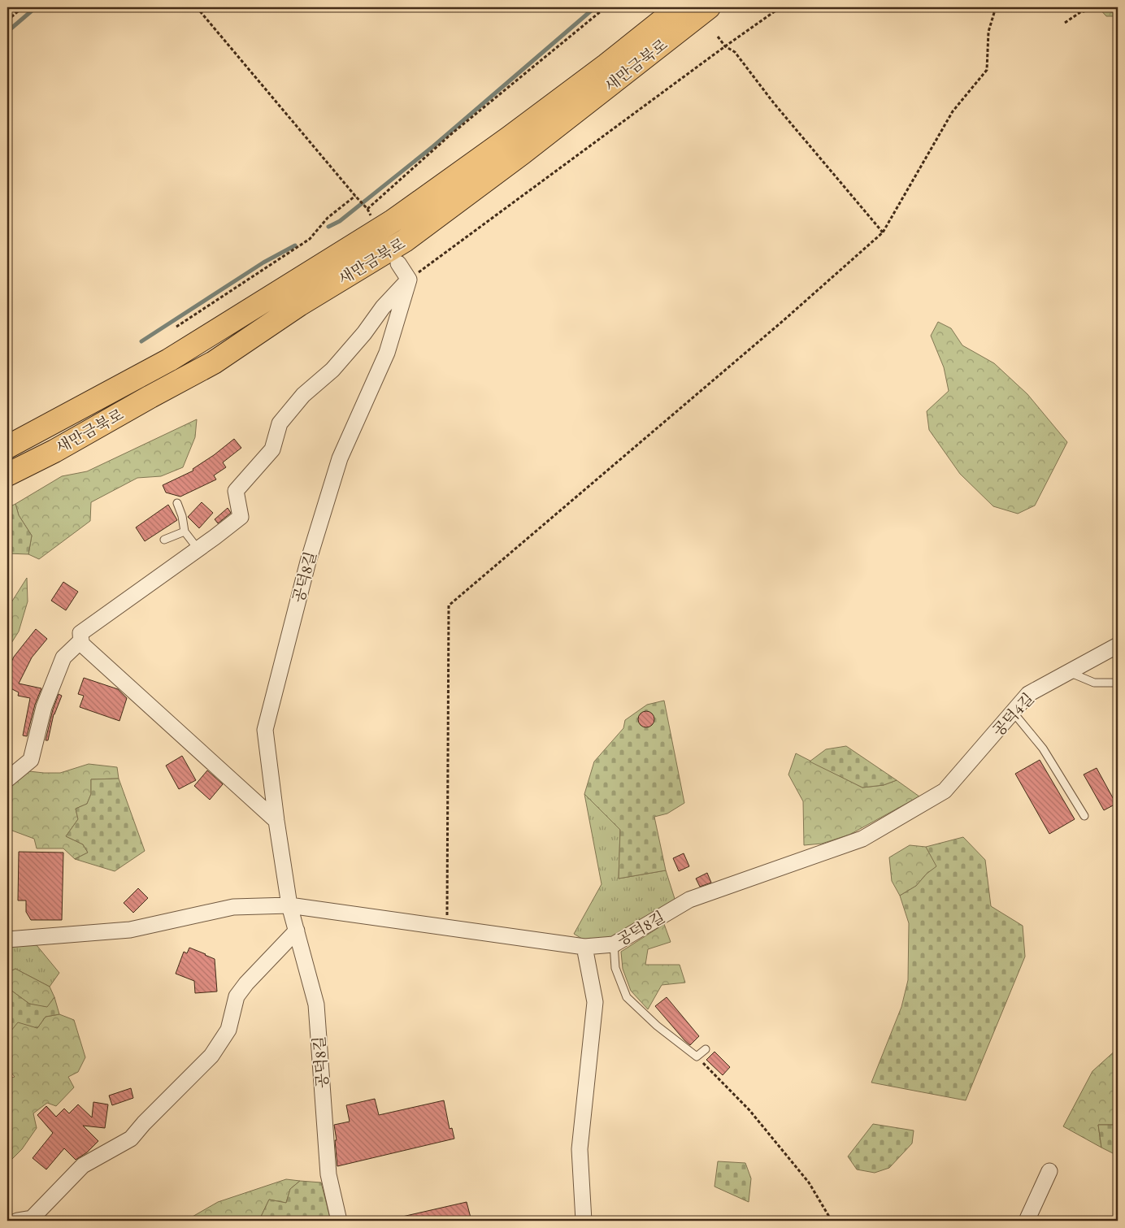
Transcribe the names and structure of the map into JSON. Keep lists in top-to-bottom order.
{
  "streets": {
    "highway": ["새만금북로"],
    "street": ["공덕8길", "공덕4길"]
  },
  "crossings": [
    ["공덕8길", "공덕4길"]
  ]
}
